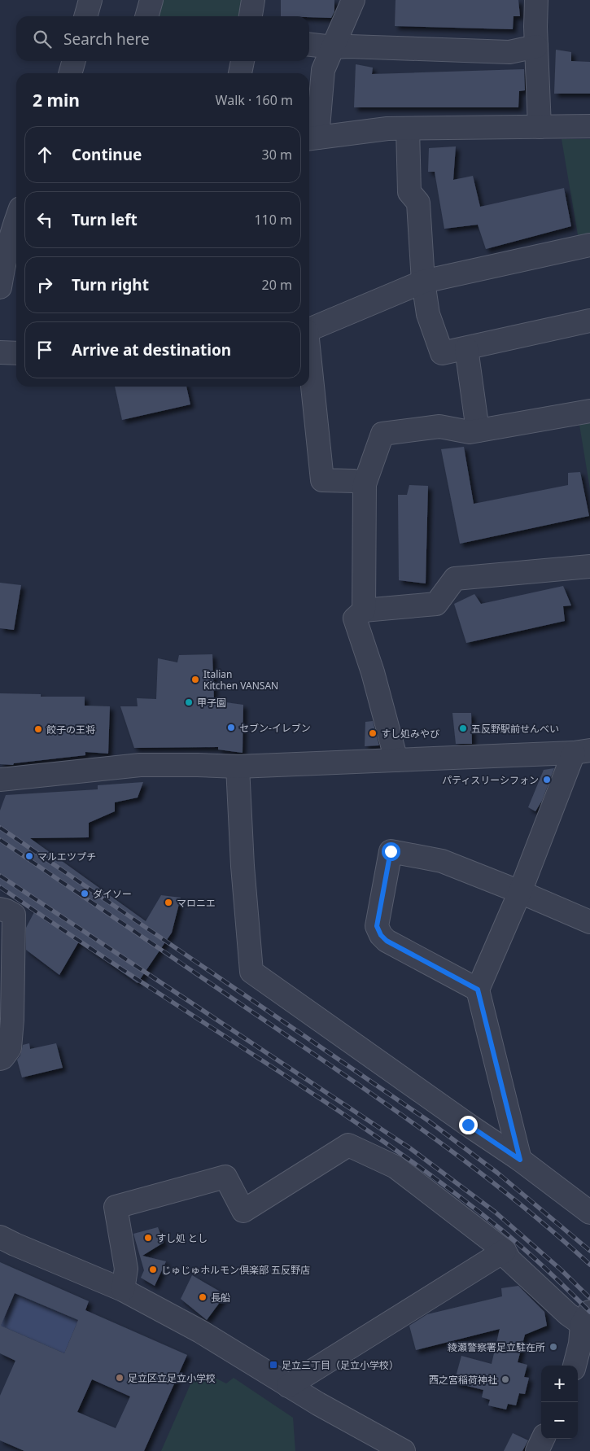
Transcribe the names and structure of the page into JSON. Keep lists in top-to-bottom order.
{
  "places": {
    "other": [
      "Italian Kitchen VANSAN",
      "甲子園",
      "セブン-イレブン",
      "五反野駅前せんべい",
      "餃子の王将",
      "すし処みやび",
      "パティスリーシフォン",
      "マルエツプチ",
      "ダイソー",
      "マロニエ",
      "すし処 とし",
      "じゅじゅホルモン倶楽部 五反野店",
      "長船",
      "綾瀬警察署足立駐在所",
      "足立区立足立小学校",
      "西之宮稲荷神社"
    ],
    "transit": ["足立三丁目（足立小学校）"]
  },
  "page": {
    "search": "Search here",
    "heading": ["2 min", "Walk · 160 m"],
    "list": [
      ["Continue", "30 m"],
      ["Turn left", "110 m"],
      ["Turn right", "20 m"],
      "Arrive at destination"
    ],
    "map_buttons": ["+", "−"]
  }
}
